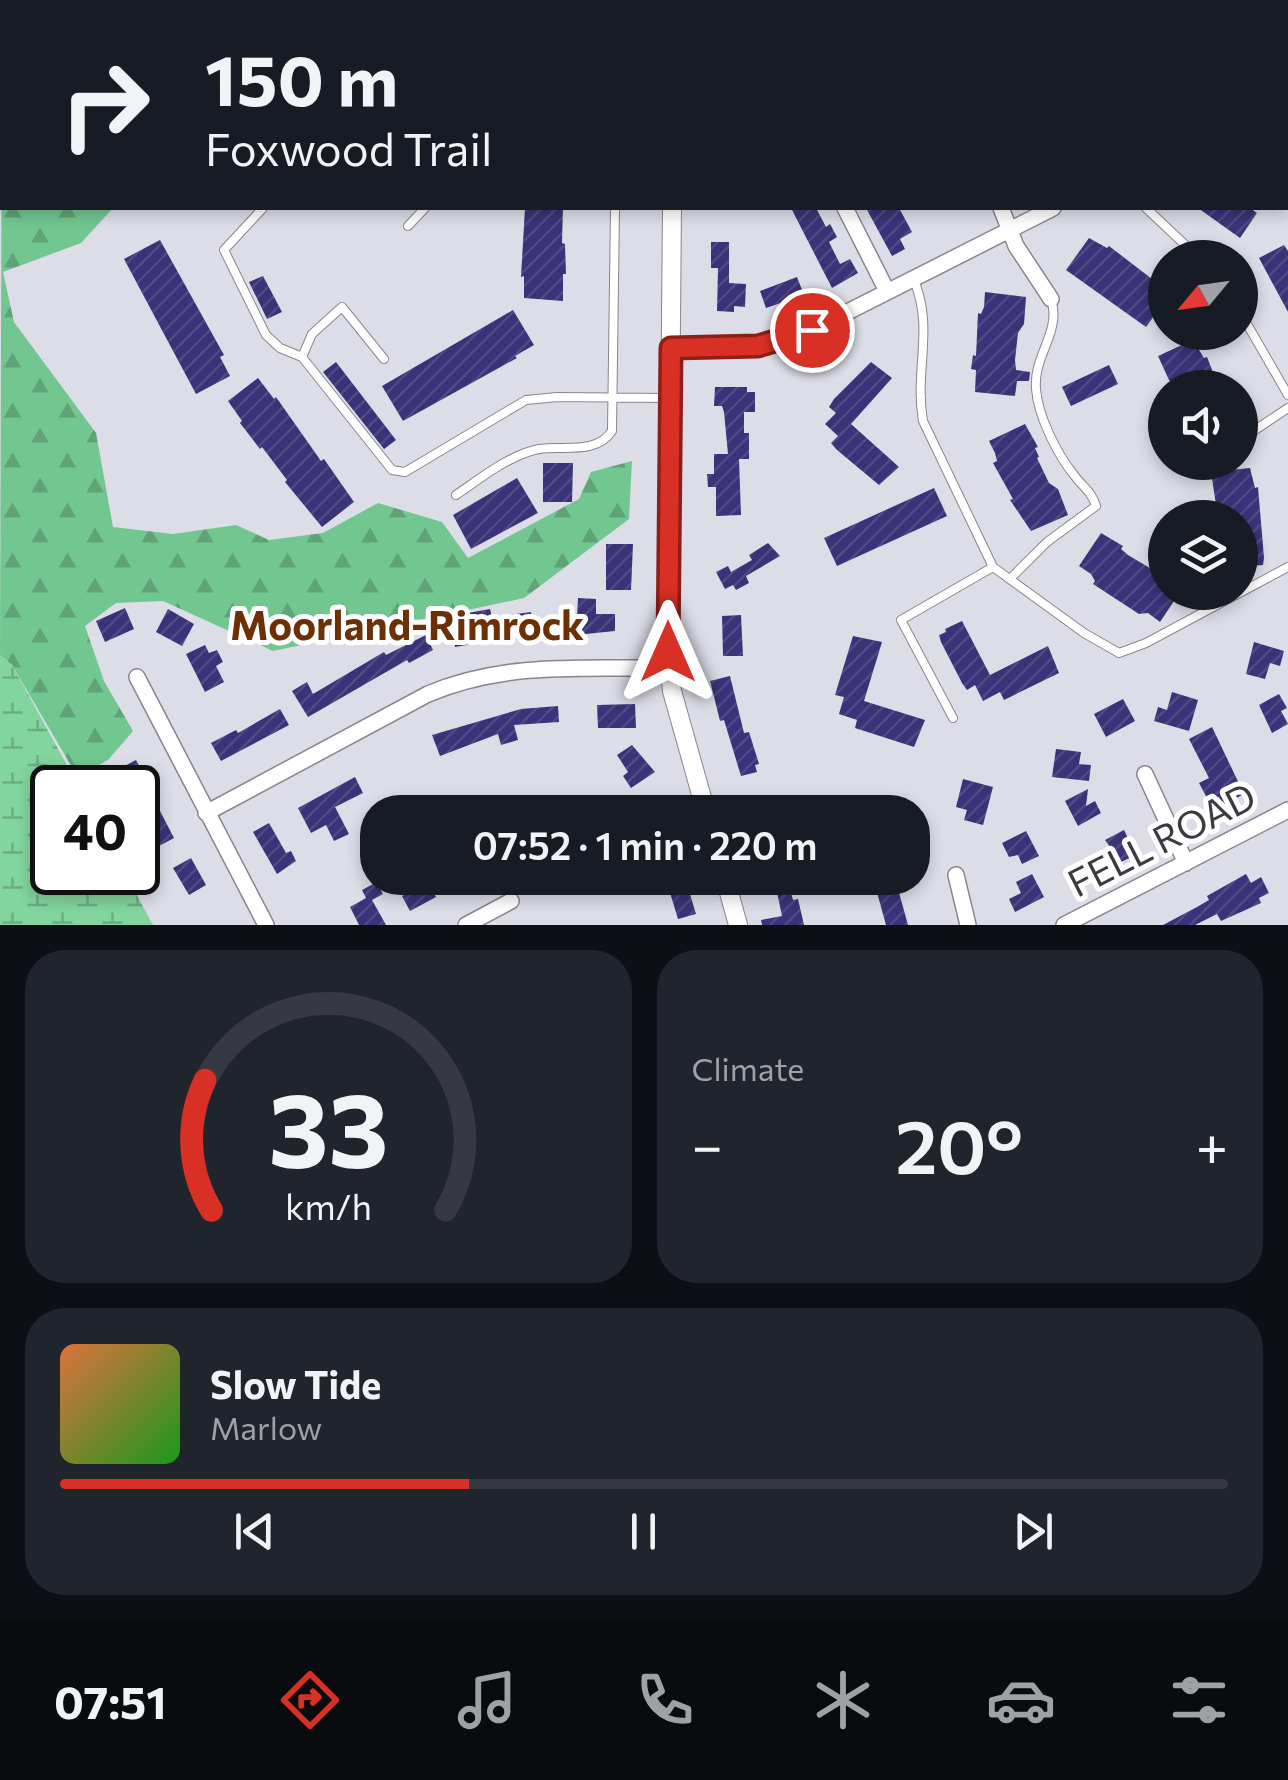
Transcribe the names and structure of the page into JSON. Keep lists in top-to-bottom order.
{
  "streets": {
    "street": ["FELL ROAD"]
  },
  "districts": ["Moorland-Rimrock"],
  "north": "bottom left",
  "page": {
    "turn": ["150 m", "Foxwood Trail"],
    "limit": "40",
    "trip": "07:52 · 1 min · 220 m",
    "tile": "Climate",
    "heat": ["−", "20°", "+"],
    "song": ["Slow Tide", "Marlow"],
    "tabs": "07:51",
    "gauge": ["33", "km/h"]
  }
}
